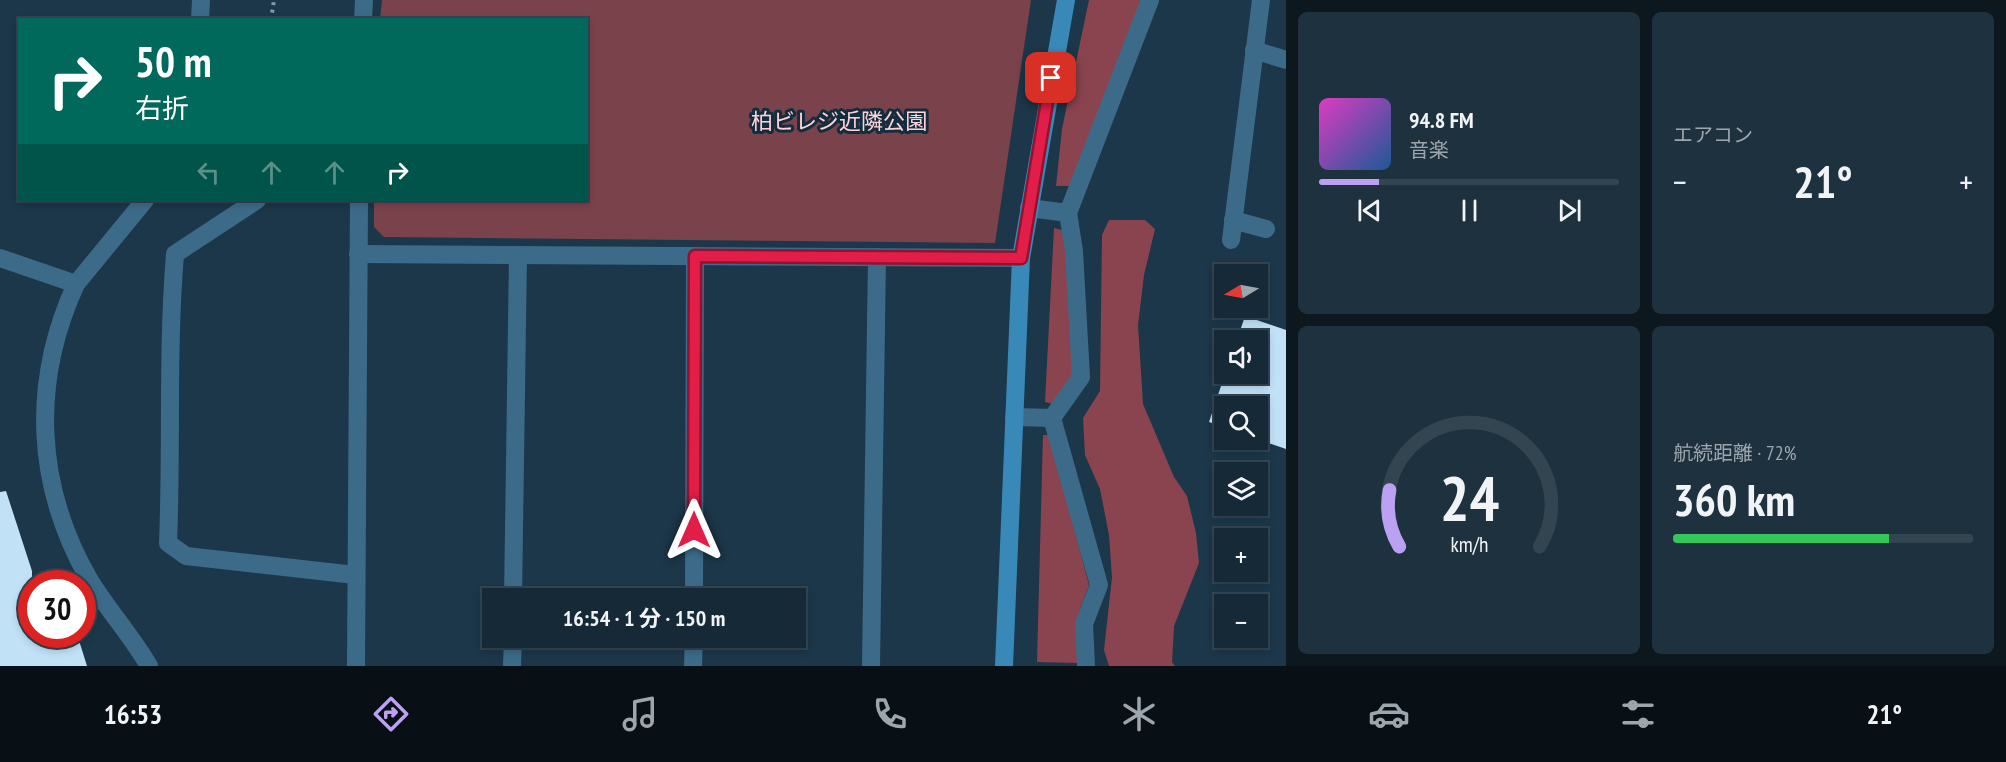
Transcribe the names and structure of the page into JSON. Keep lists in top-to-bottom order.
{
  "parks": ["柏ビレジ近隣公園"],
  "north": "left",
  "page": {
    "tile": [
      "エアコン",
      ["航続距離 · 72%", "360 km"]
    ],
    "turn": ["50 m", "右折"],
    "song": ["94.8 FM", "音楽"],
    "heat": ["−", "21°", "+"],
    "map_buttons": ["+", "−"],
    "limit": "30",
    "trip": "16:54 · 1 分 · 150 m",
    "tabs": ["16:53", "21°"],
    "gauge": ["24", "km/h"]
  }
}
